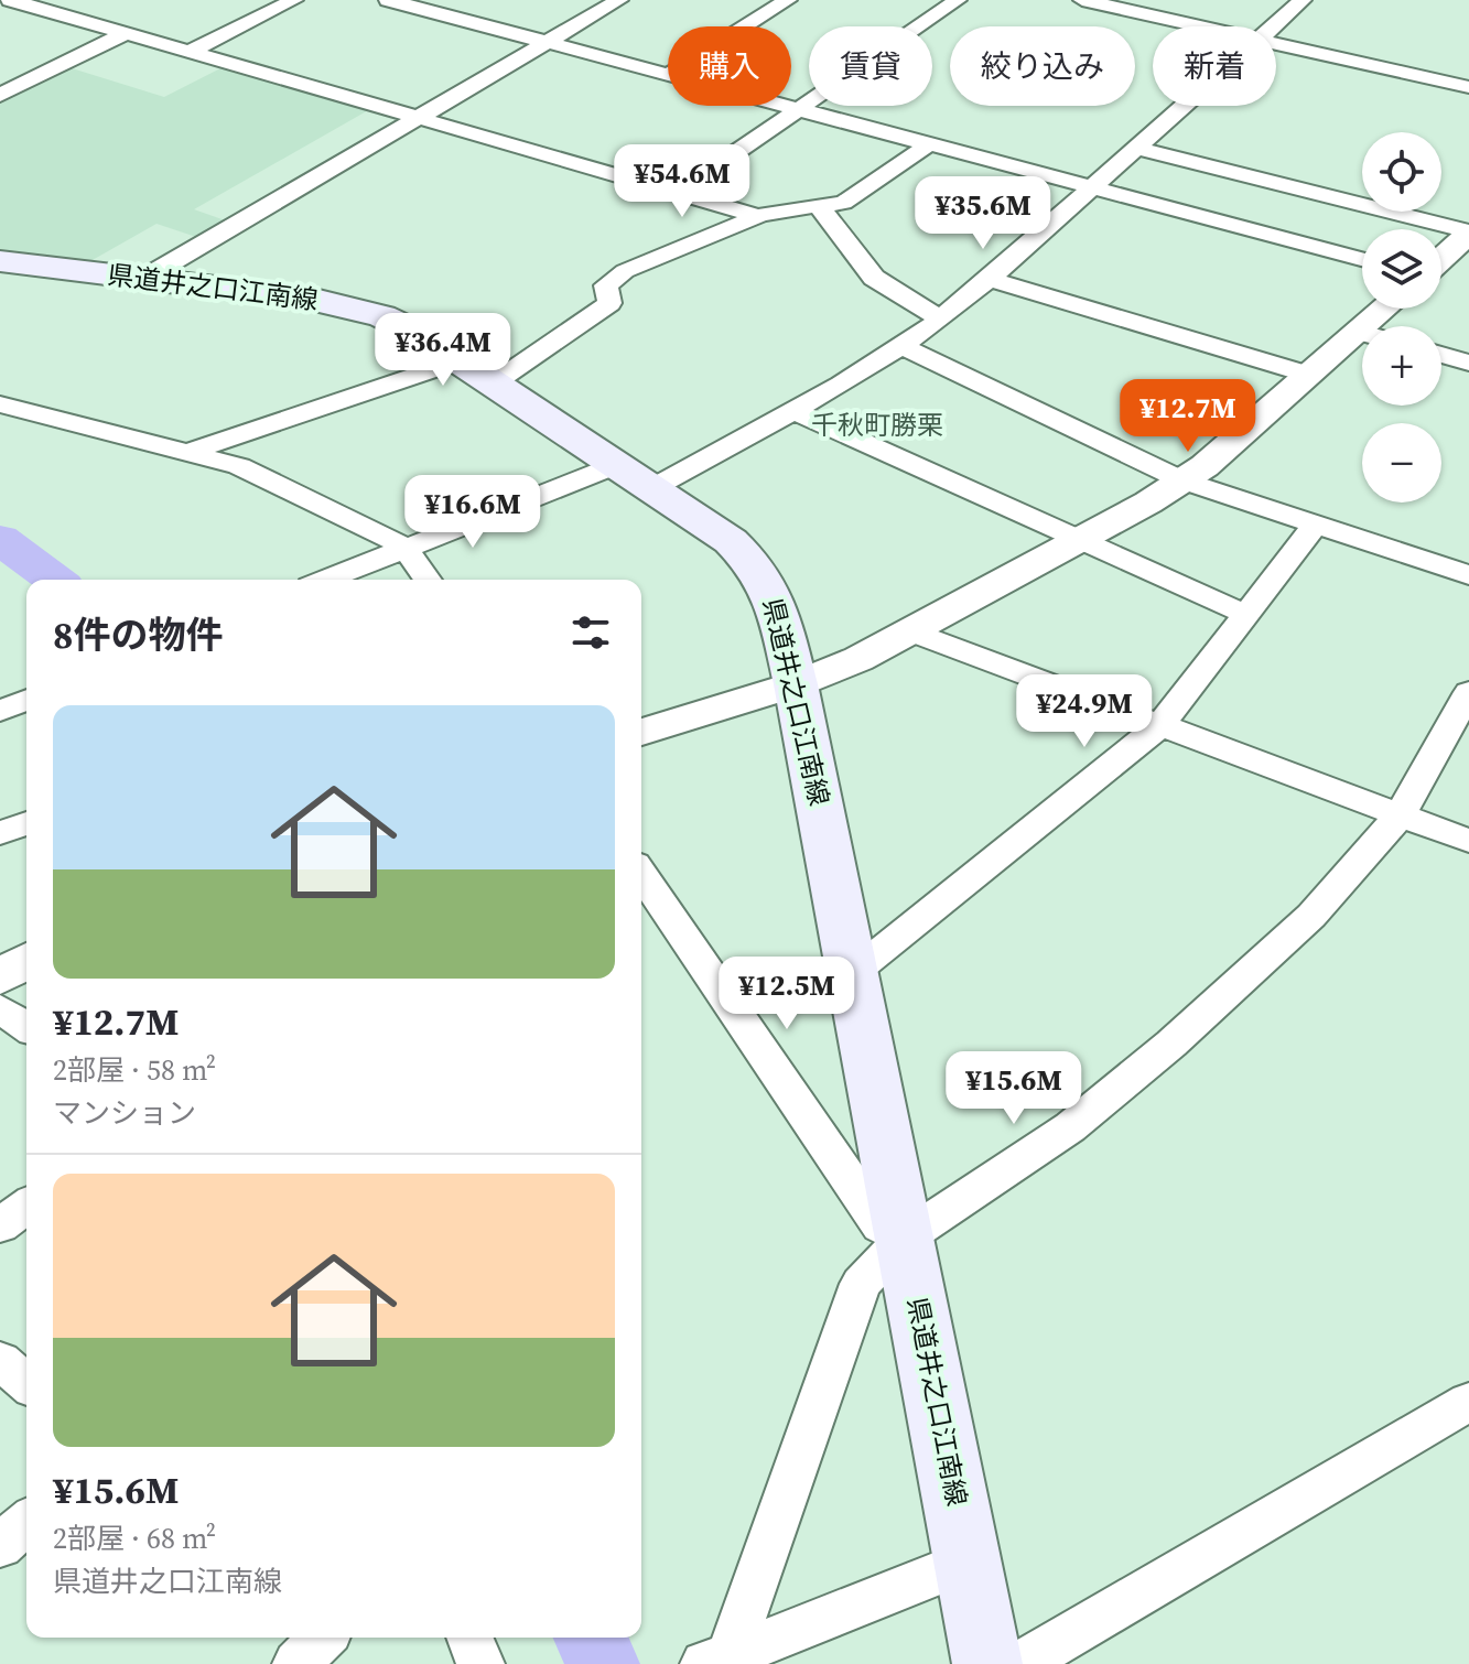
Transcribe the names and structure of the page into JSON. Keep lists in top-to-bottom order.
{
  "streets": {
    "main road": ["県道井之口江南線"]
  },
  "districts": ["千秋町勝栗"],
  "page": {
    "chip": [
      "購入",
      "賃貸",
      "絞り込み",
      "新着"
    ],
    "map_buttons": ["+", "−"],
    "price": [
      "¥54.6M",
      "¥35.6M",
      "¥36.4M",
      "¥12.7M",
      "¥16.6M",
      "¥24.9M",
      "¥12.5M",
      "¥15.6M"
    ],
    "heading": "8件の物件",
    "list": [
      {
        "name": "¥12.7M",
        "note": "2部屋 · 58 m² · マンション"
      },
      {
        "name": "¥15.6M",
        "note": "2部屋 · 68 m² · 県道井之口江南線"
      }
    ]
  }
}
